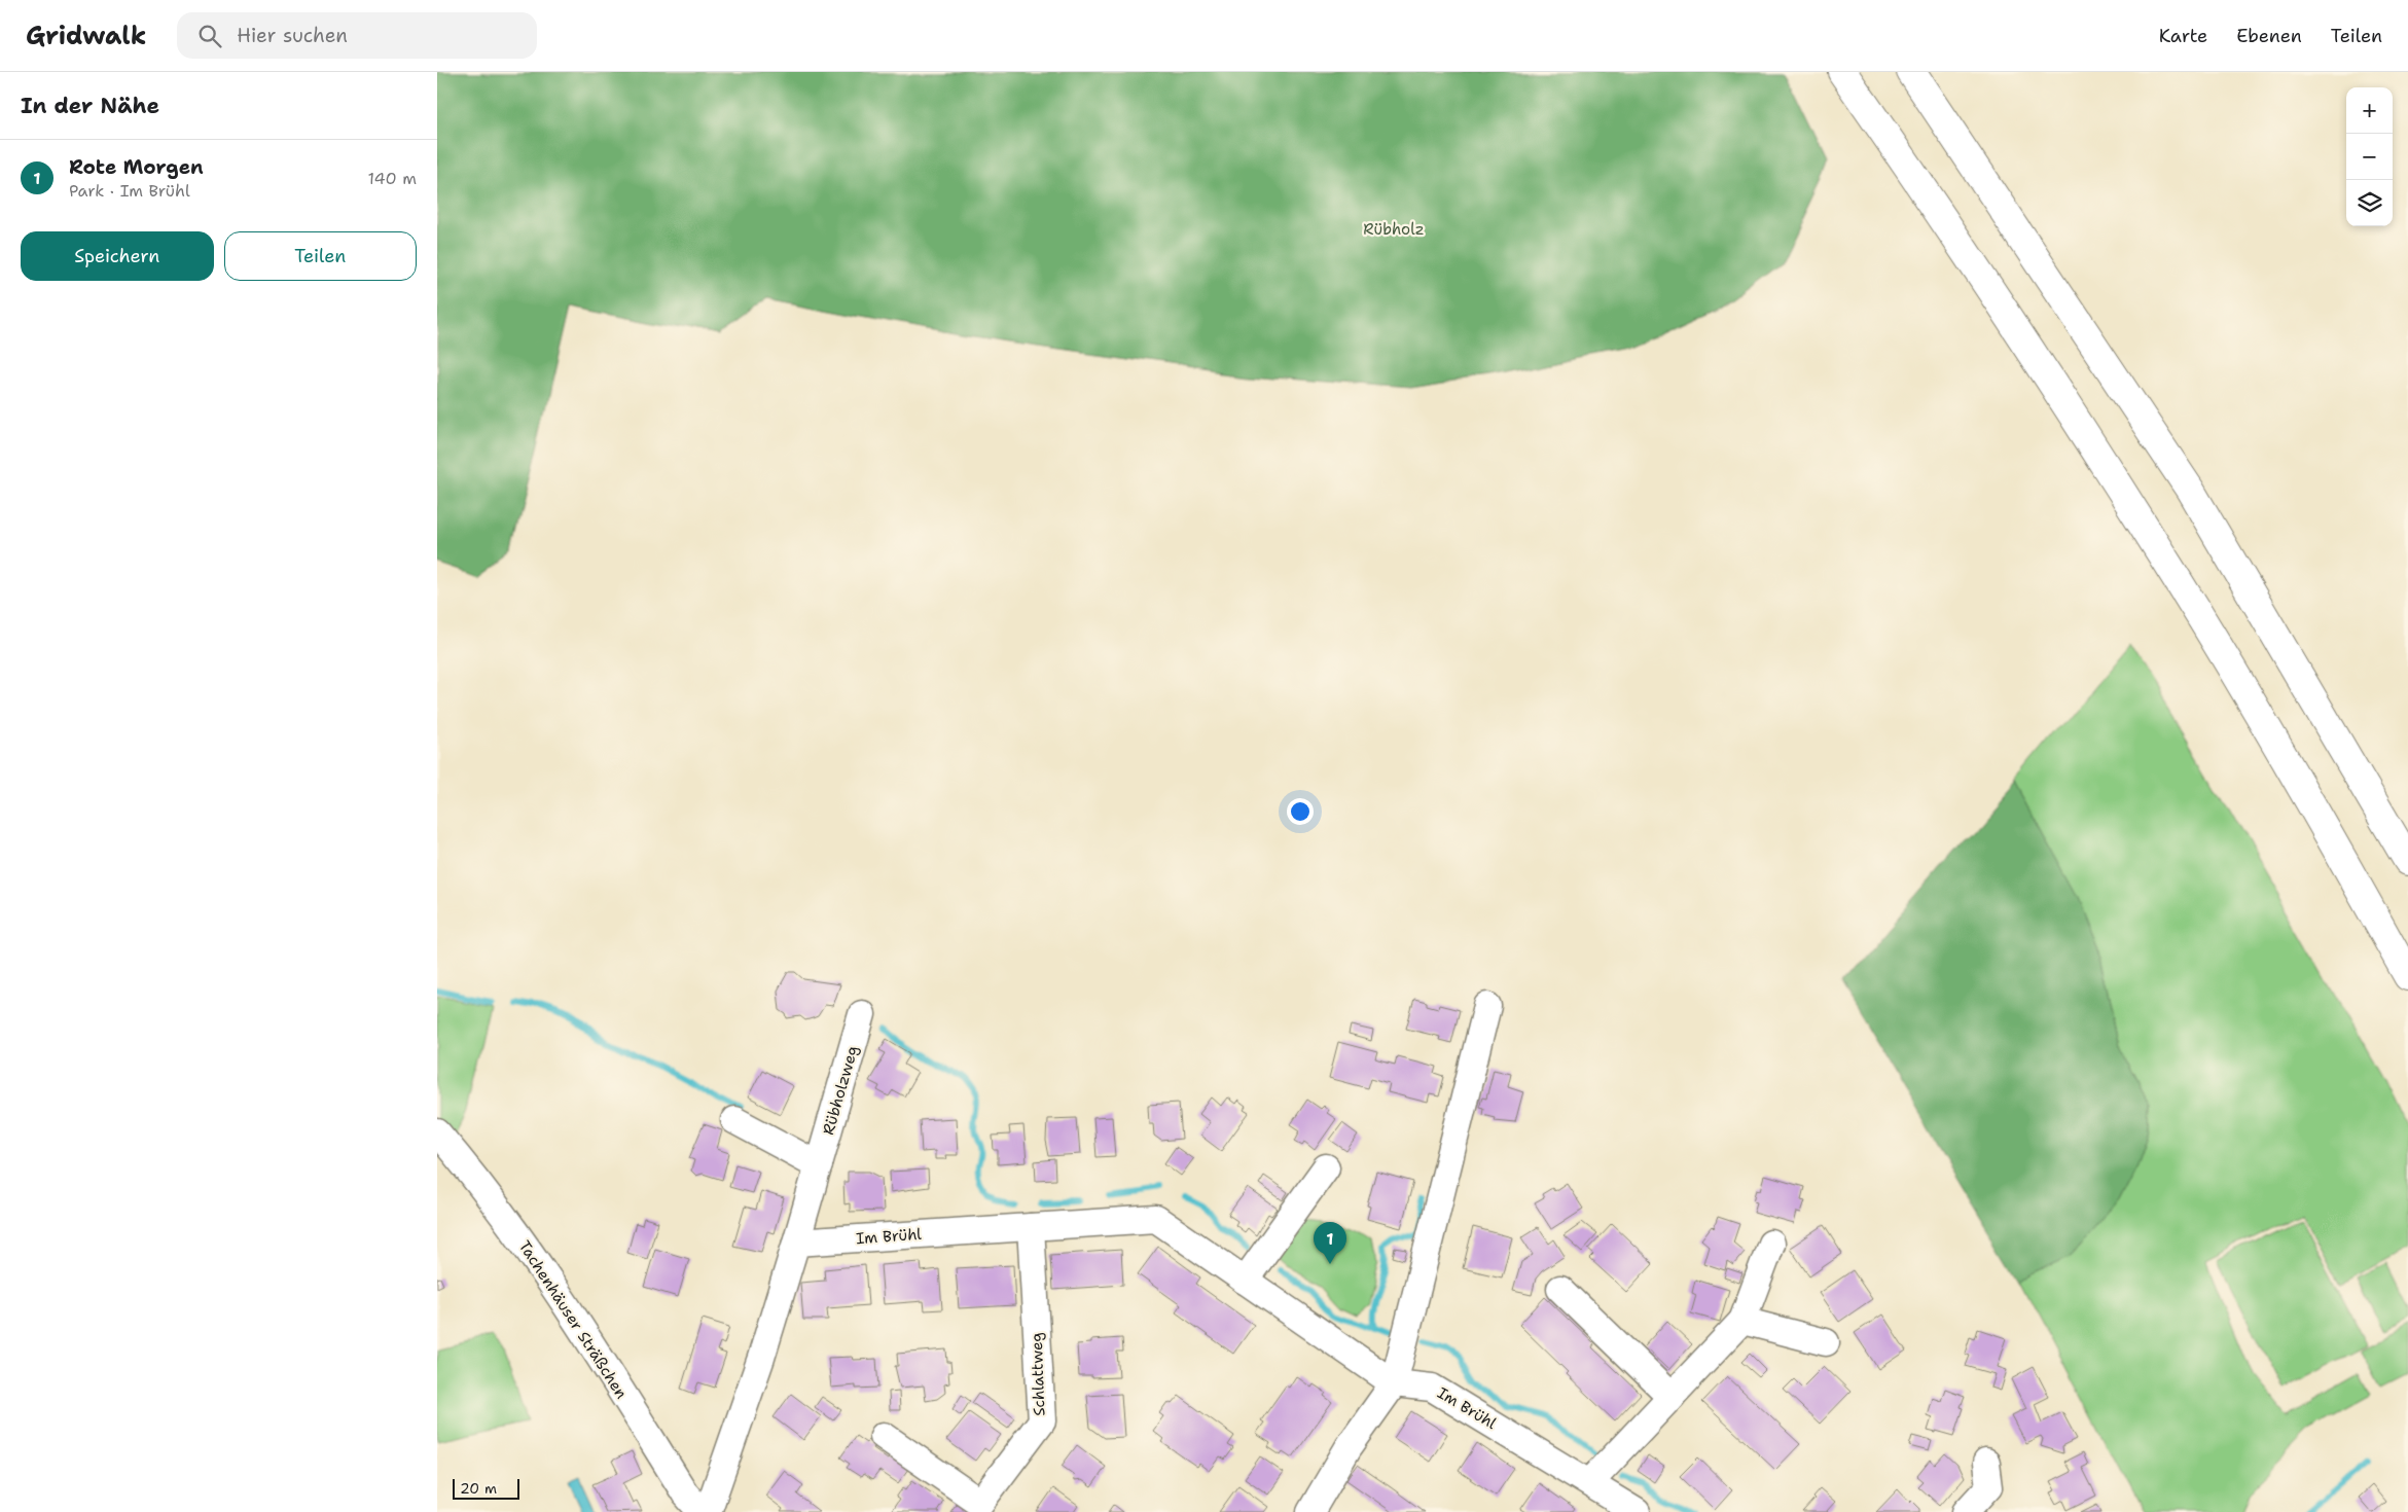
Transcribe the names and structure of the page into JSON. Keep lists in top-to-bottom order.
{
  "streets": {
    "street": [
      "Rübholzweg",
      "Im Brühl",
      "Tachenhäuser Sträßchen",
      "Schlattweg"
    ]
  },
  "crossings": [
    ["Rübholzweg", "Im Brühl"],
    ["Im Brühl", "Schlattweg"]
  ],
  "parks": ["Rübholz"],
  "scale_bar": "20 m",
  "page": {
    "header": "Gridwalk",
    "search": "Hier suchen",
    "nav": ["Karte", "Ebenen", "Teilen"],
    "heading": "In der Nähe",
    "map_buttons": ["+", "−"],
    "list": [
      {
        "mark": "1",
        "name": "Rote Morgen",
        "note": "Park · Im Brühl",
        "value": "140 m"
      }
    ],
    "buttons": ["Speichern", "Teilen"],
    "pins": "1",
    "scale": "20 m"
  }
}
